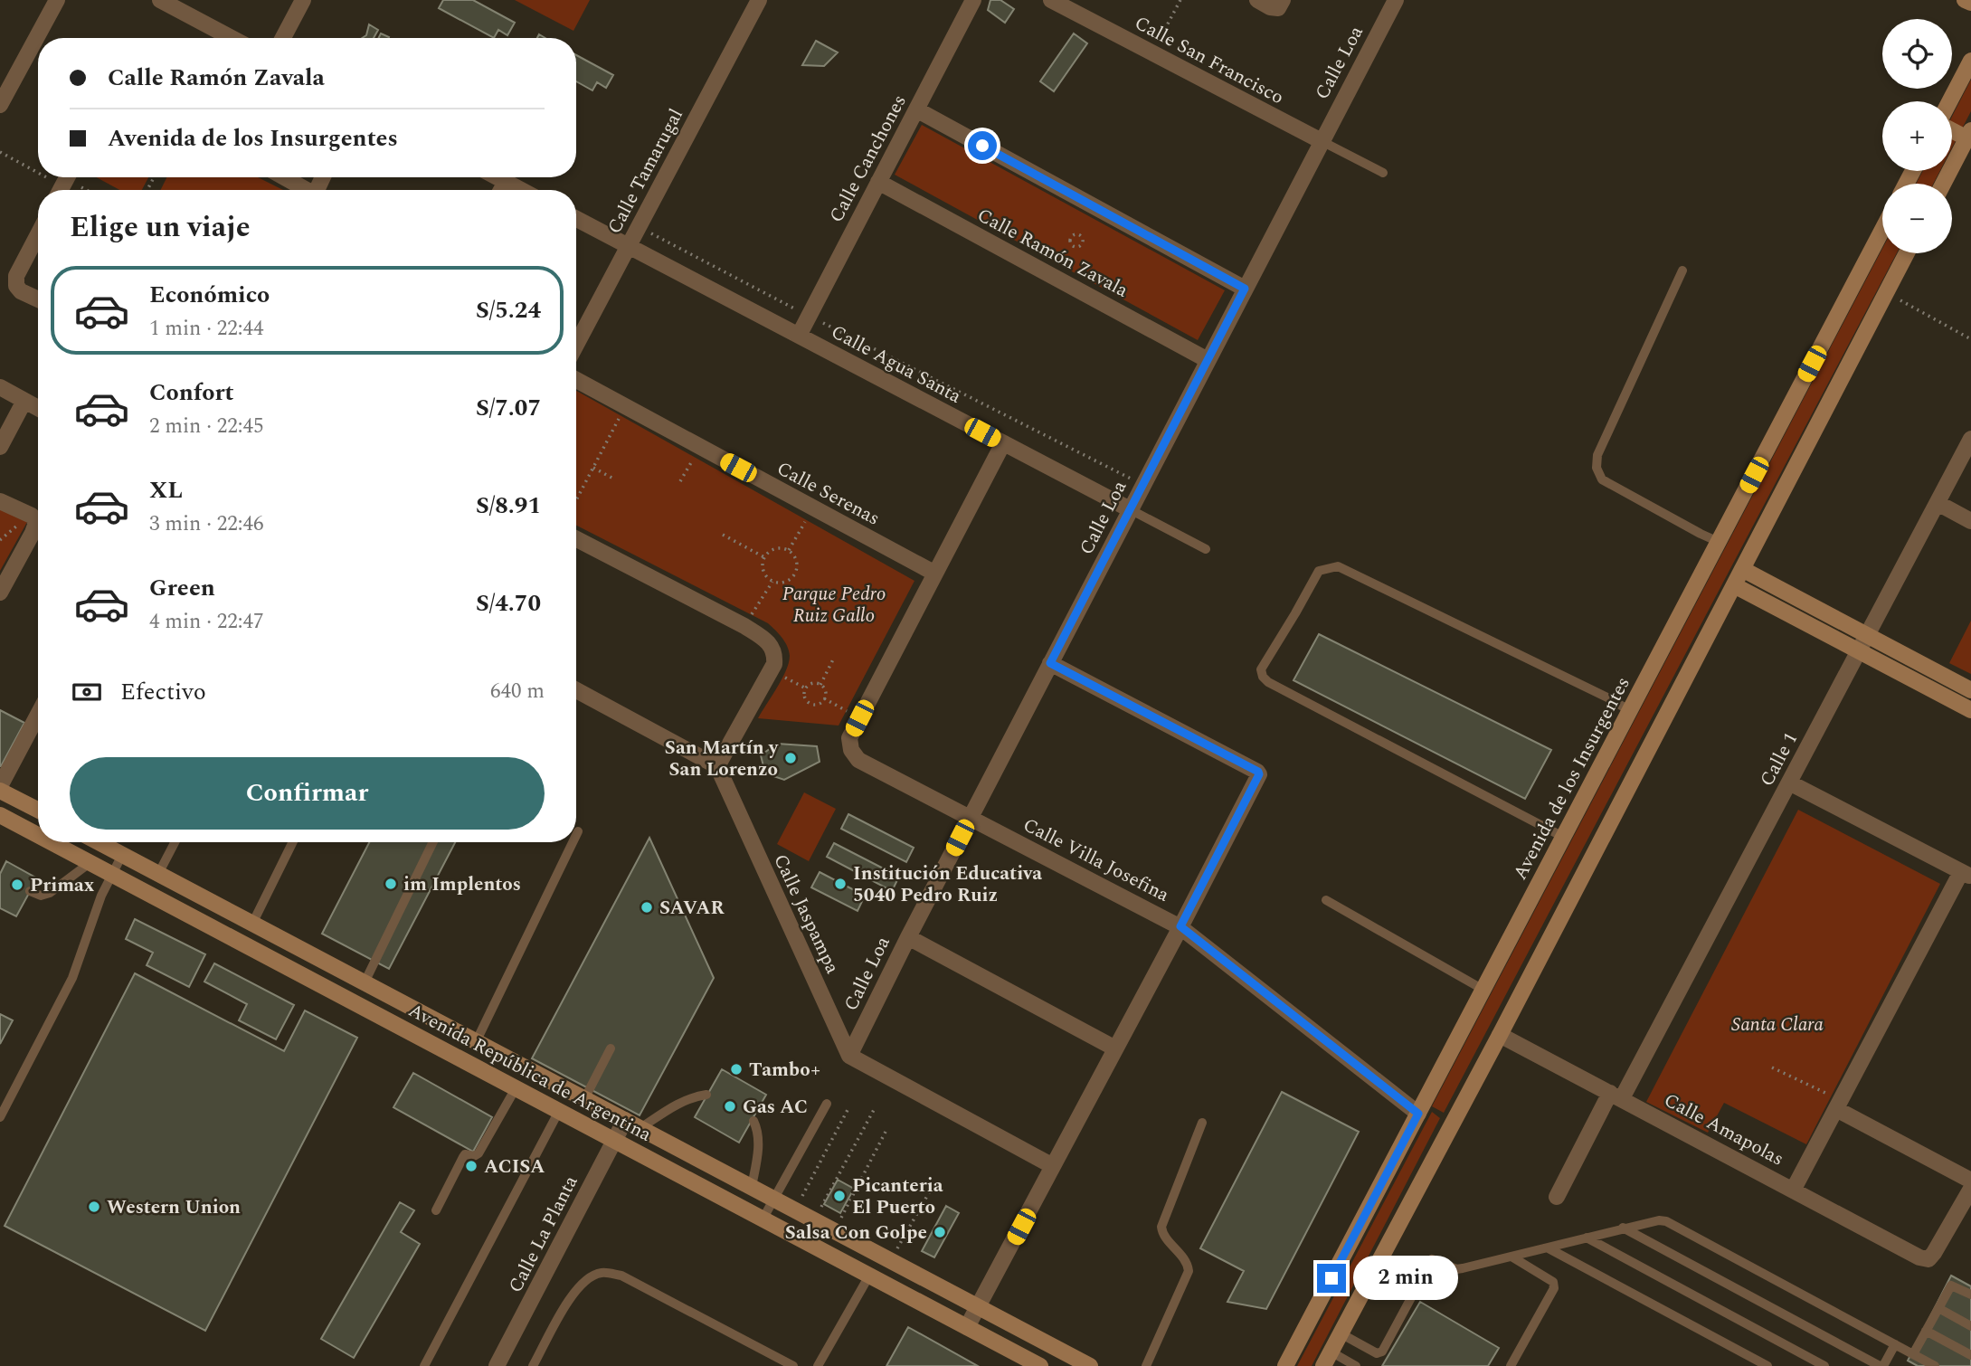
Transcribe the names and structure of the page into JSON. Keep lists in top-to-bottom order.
{
  "streets": {
    "main road": ["Avenida de los Insurgentes", "Avenida República de Argentina"],
    "street": [
      "Calle San Francisco",
      "Calle Loa",
      "Calle Canchones",
      "Calle Tamarugal",
      "Calle Ramón Zavala",
      "Calle Agua Santa",
      "Calle Serenas",
      "Calle 1",
      "Calle Villa Josefina",
      "Calle Jaspampa",
      "Calle Amapolas",
      "Calle La Planta"
    ]
  },
  "crossings": [
    ["Calle San Francisco", "Calle Loa"],
    ["Calle Loa", "Calle Ramón Zavala"],
    ["Calle Loa", "Calle Agua Santa"],
    ["Calle Loa", "Calle Villa Josefina"],
    ["Calle Loa", "Calle Jaspampa"],
    ["Calle Canchones", "Calle Ramón Zavala"],
    ["Calle Canchones", "Calle Agua Santa"],
    ["Calle Tamarugal", "Calle Agua Santa"],
    ["Calle 1", "Calle Amapolas"],
    ["Avenida de los Insurgentes", "Calle Villa Josefina"],
    ["Avenida República de Argentina", "Calle La Planta"]
  ],
  "parks": ["Parque Pedro Ruiz Gallo", "Santa Clara"],
  "places": [
    "San Martín y San Lorenzo",
    "im Implentos",
    "Institución Educativa 5040 Pedro Ruiz",
    "Primax",
    "SAVAR",
    "Tambo+",
    "Gas AC",
    "ACISA",
    "Picanteria El Puerto",
    "Western Union",
    "Salsa Con Golpe"
  ],
  "page": {
    "map_buttons": ["+", "−"],
    "banner": ["Calle Ramón Zavala", "Avenida de los Insurgentes"],
    "heading": "Elige un viaje",
    "list": [
      {
        "name": "Económico",
        "note": "1 min · 22:44",
        "value": "S/5.24"
      },
      {
        "name": "Confort",
        "note": "2 min · 22:45",
        "value": "S/7.07"
      },
      {
        "name": "XL",
        "note": "3 min · 22:46",
        "value": "S/8.91"
      },
      {
        "name": "Green",
        "note": "4 min · 22:47",
        "value": "S/4.70"
      }
    ],
    "pay": ["Efectivo", "640 m"],
    "buttons": "Confirmar",
    "bubble": "2 min"
  }
}
